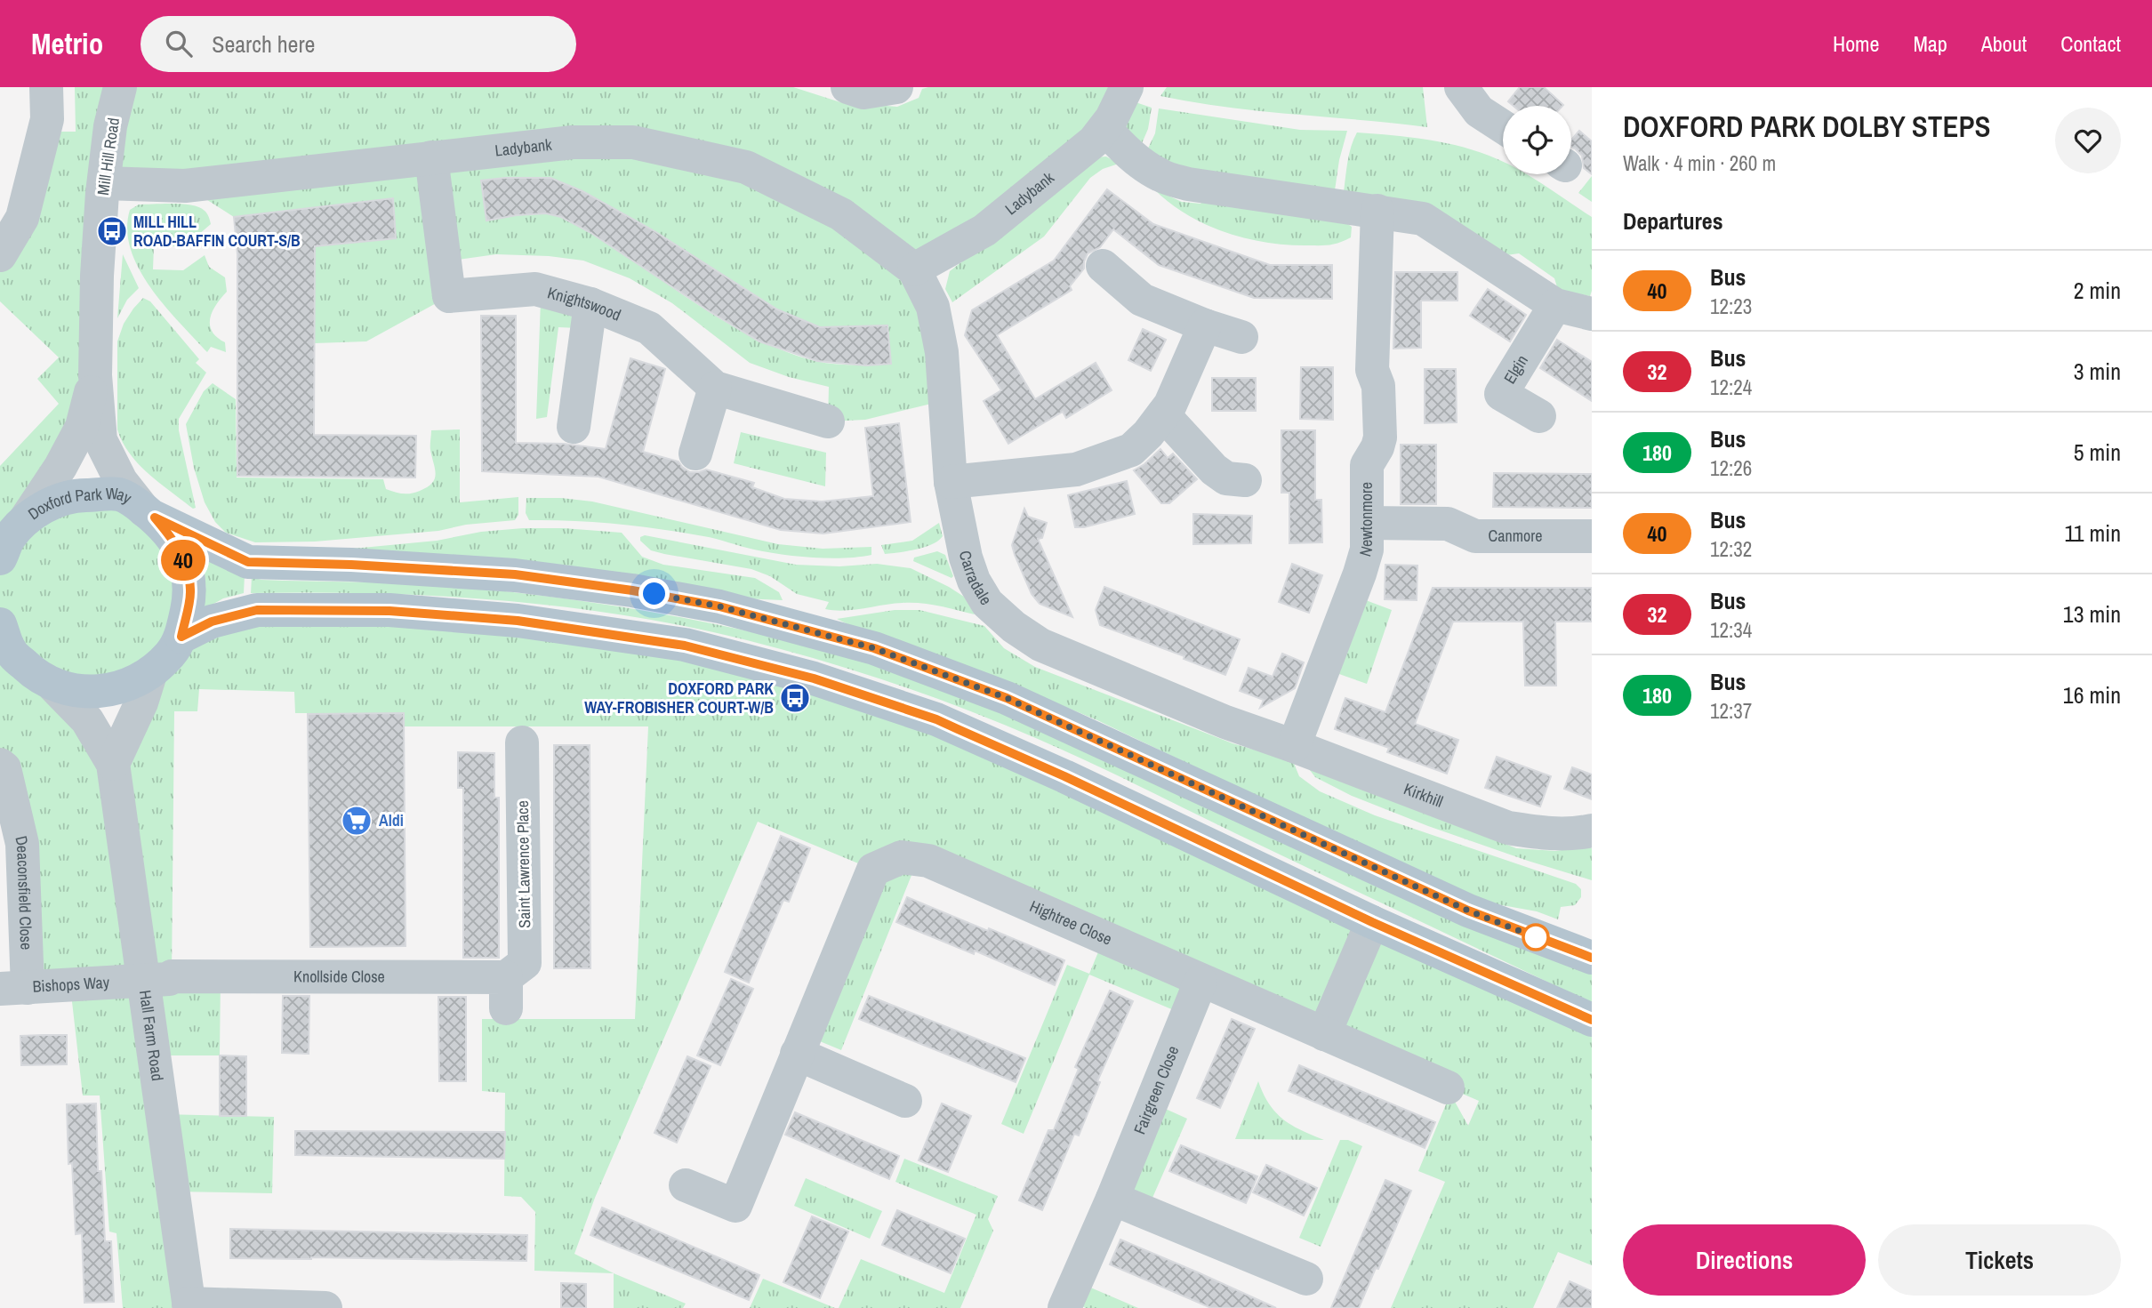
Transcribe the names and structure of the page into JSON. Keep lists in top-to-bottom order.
{
  "streets": {
    "main road": ["Doxford Park Way"],
    "street": [
      "Ladybank",
      "Mill Hill Road",
      "Knightswood",
      "Elgin",
      "Newtonmore",
      "Canmore",
      "Carradale",
      "Kirkhill",
      "Saint Lawrence Place",
      "Deaconsfield Close",
      "Hightree Close",
      "Knollside Close",
      "Bishops Way",
      "Hall Farm Road",
      "Fairgreen Close"
    ]
  },
  "crossings": [
    ["Ladybank", "Mill Hill Road"],
    ["Ladybank", "Knightswood"],
    ["Ladybank", "Carradale"],
    ["Mill Hill Road", "Doxford Park Way"],
    ["Doxford Park Way", "Hall Farm Road"],
    ["Newtonmore", "Canmore"],
    ["Newtonmore", "Kirkhill"],
    ["Carradale", "Kirkhill"],
    ["Saint Lawrence Place", "Knollside Close"],
    ["Deaconsfield Close", "Bishops Way"],
    ["Hightree Close", "Fairgreen Close"],
    ["Knollside Close", "Bishops Way"],
    ["Knollside Close", "Hall Farm Road"],
    ["Bishops Way", "Hall Farm Road"]
  ],
  "places": {
    "bus stop": ["MILL HILL ROAD-BAFFIN COURT-S/B", "DOXFORD PARK WAY-FROBISHER COURT-W/B"],
    "supermarket": ["Aldi"]
  },
  "lines": ["bus line 40"],
  "page": {
    "header": "Metrio",
    "search": "Search here",
    "nav": [
      "Home",
      "Map",
      "About",
      "Contact"
    ],
    "on_map": "40",
    "heading": [
      ["DOXFORD PARK DOLBY STEPS", "Walk · 4 min · 260 m"],
      "Departures"
    ],
    "list": [
      {
        "mark": "40",
        "name": "Bus",
        "note": "12:23",
        "value": "2 min"
      },
      {
        "mark": "32",
        "name": "Bus",
        "note": "12:24",
        "value": "3 min"
      },
      {
        "mark": "180",
        "name": "Bus",
        "note": "12:26",
        "value": "5 min"
      },
      {
        "mark": "40",
        "name": "Bus",
        "note": "12:32",
        "value": "11 min"
      },
      {
        "mark": "32",
        "name": "Bus",
        "note": "12:34",
        "value": "13 min"
      },
      {
        "mark": "180",
        "name": "Bus",
        "note": "12:37",
        "value": "16 min"
      }
    ],
    "buttons": ["Directions", "Tickets"]
  }
}
